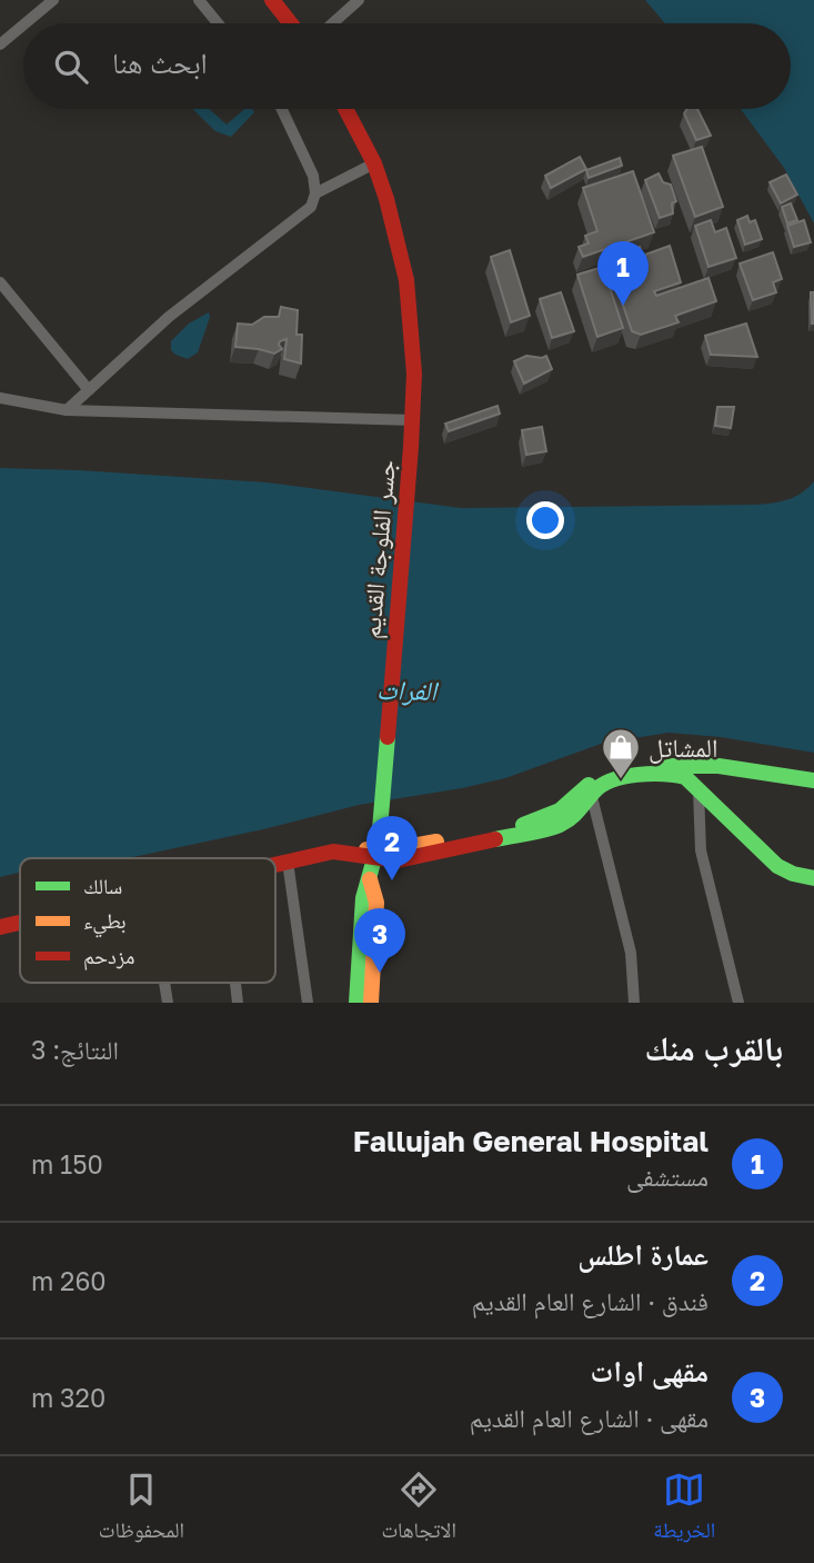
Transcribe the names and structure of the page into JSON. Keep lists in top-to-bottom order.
{
  "streets": {
    "street": ["جسر الفلوجة القديم"]
  },
  "water": ["الفرات"],
  "places": {
    "shop": ["المشاتل"]
  },
  "legend": ["سالك", "بطيء", "مزدحم"],
  "page": {
    "search": "ابحث هنا",
    "pins": ["1", "2", "3"],
    "heading": ["بالقرب منك", "النتائج: 3"],
    "list": [
      {
        "mark": "1",
        "name": "Fallujah General Hospital",
        "note": "مستشفى",
        "value": "150 m"
      },
      {
        "mark": "2",
        "name": "عمارة اطلس",
        "note": "فندق · الشارع العام القديم",
        "value": "260 m"
      },
      {
        "mark": "3",
        "name": "مقهى اوات",
        "note": "مقهى · الشارع العام القديم",
        "value": "320 m"
      }
    ],
    "nav": ["الخريطة", "الاتجاهات", "المحفوظات"]
  }
}
